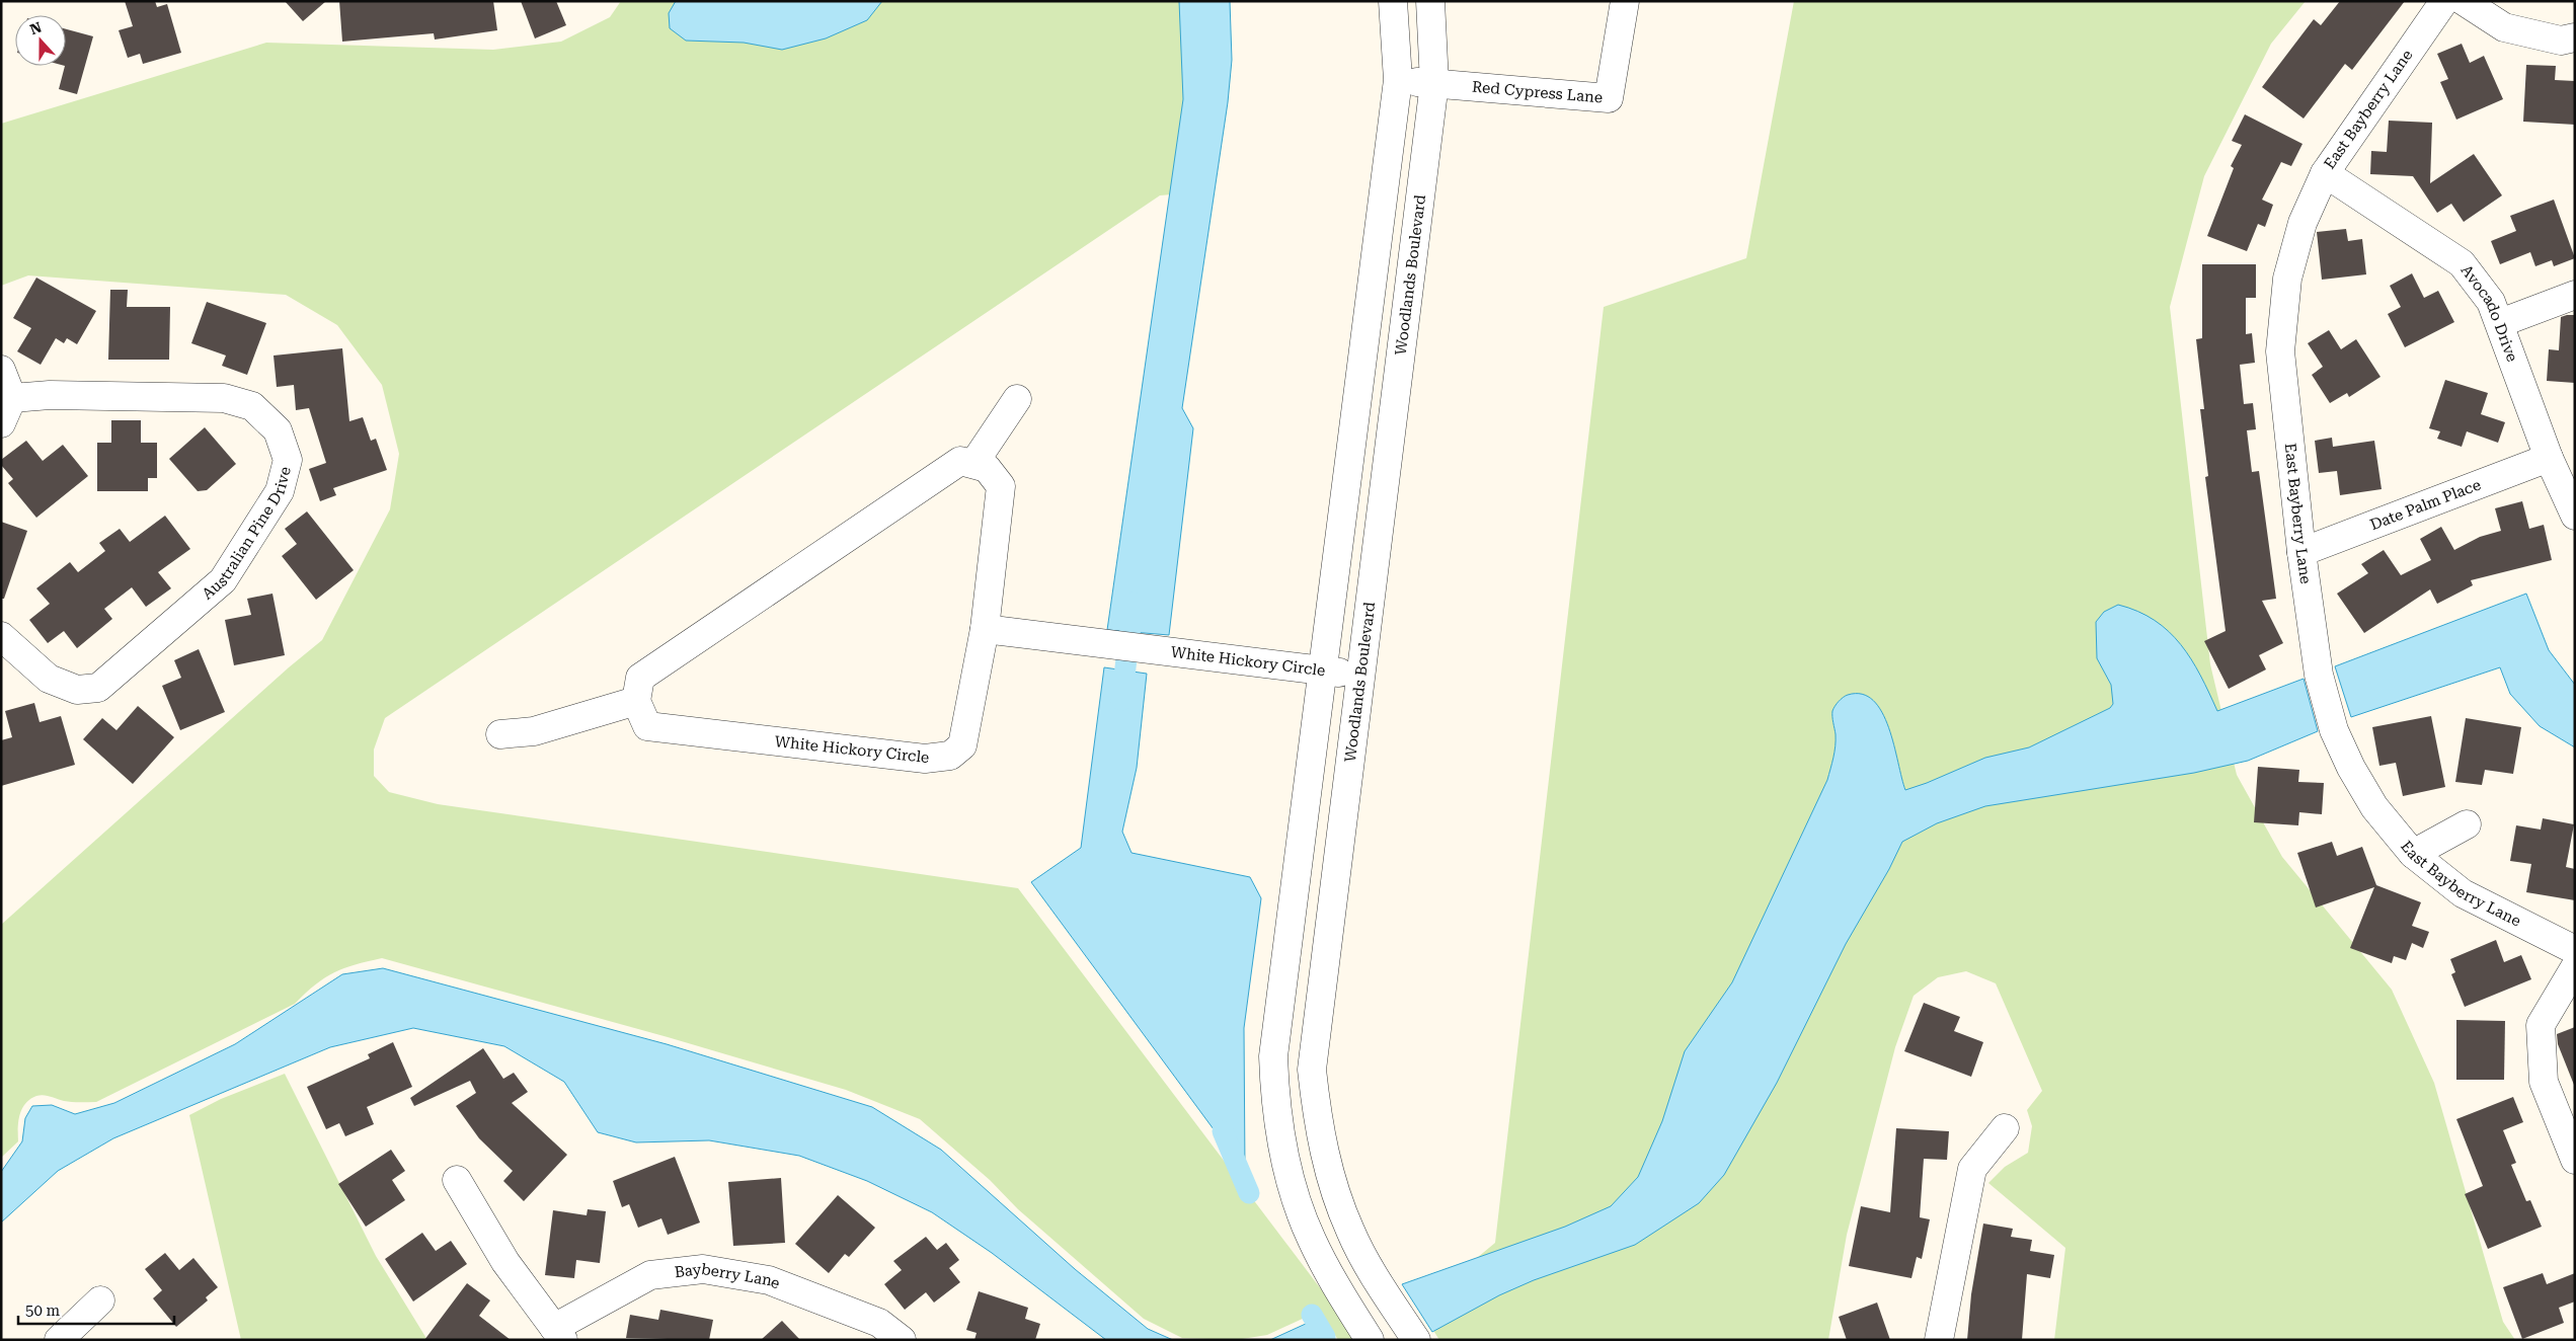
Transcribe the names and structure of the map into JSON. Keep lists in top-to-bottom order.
{
  "streets": {
    "street": [
      "Red Cypress Lane",
      "East Bayberry Lane",
      "Woodlands Boulevard",
      "Avocado Drive",
      "Date Palm Place",
      "Australian Pine Drive",
      "White Hickory Circle",
      "Bayberry Lane"
    ]
  },
  "crossings": [
    ["Red Cypress Lane", "Woodlands Boulevard"],
    ["East Bayberry Lane", "Avocado Drive"],
    ["East Bayberry Lane", "Date Palm Place"],
    ["Woodlands Boulevard", "White Hickory Circle"],
    ["Avocado Drive", "Date Palm Place"]
  ],
  "scale_bar": "50 m",
  "north": "top"
}
